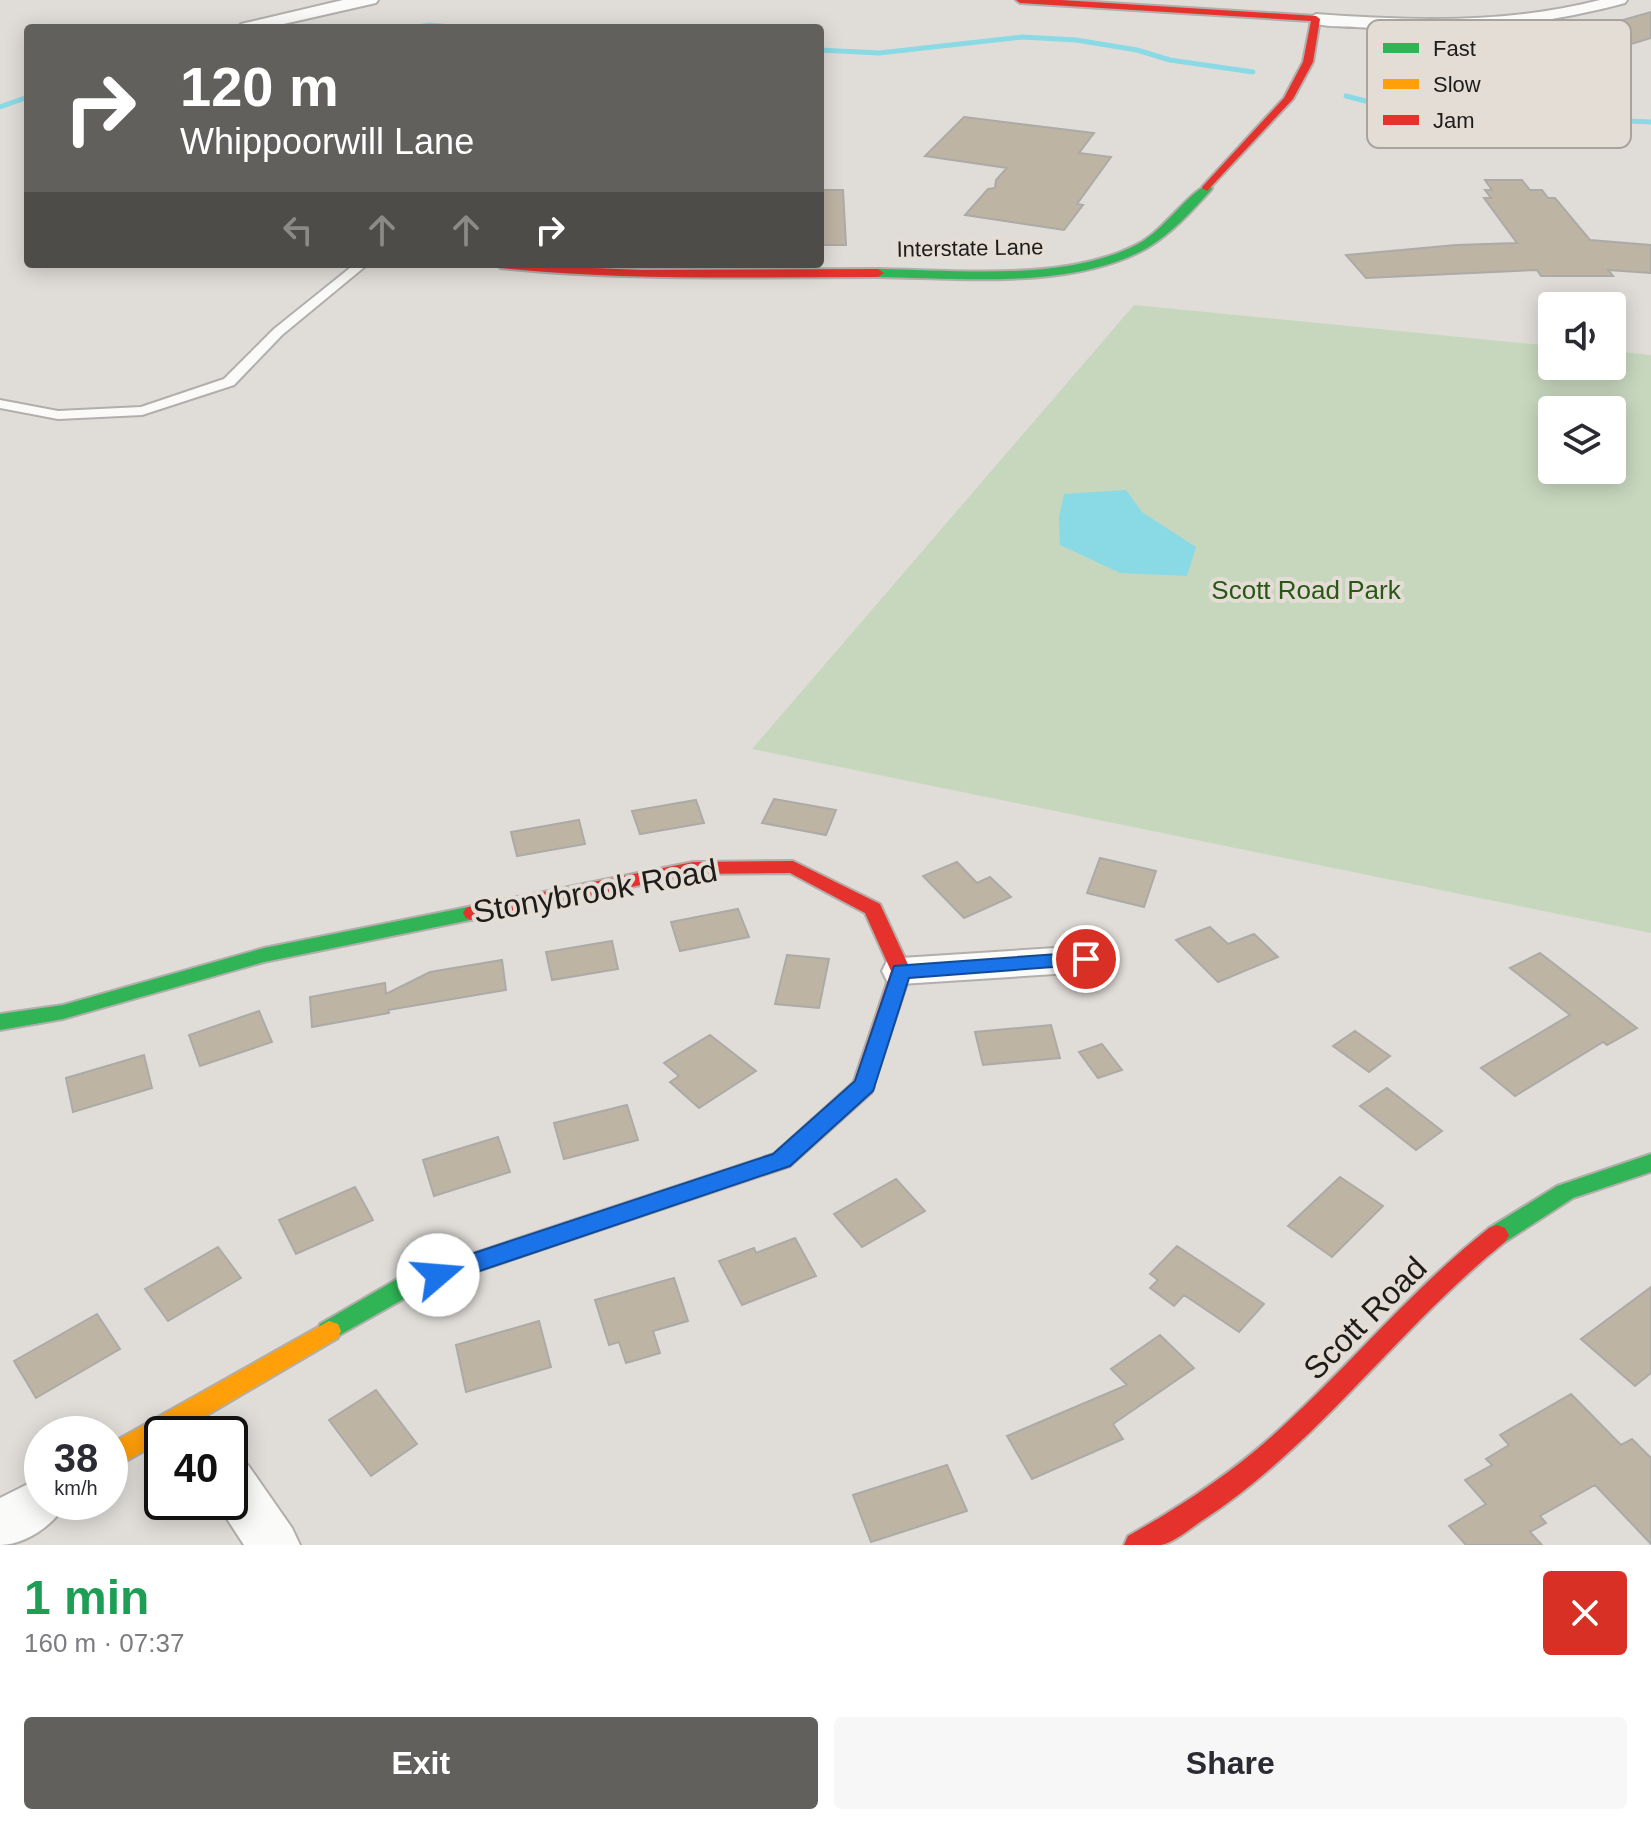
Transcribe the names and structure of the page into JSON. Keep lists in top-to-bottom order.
{
  "streets": {
    "street": ["Interstate Lane", "Stonybrook Road", "Scott Road"]
  },
  "parks": ["Scott Road Park"],
  "legend": ["Fast", "Slow", "Jam"],
  "page": {
    "turn": ["120 m", "Whippoorwill Lane"],
    "speed": "38 km/h",
    "limit": "40",
    "heading": ["1 min", "160 m · 07:37"],
    "buttons": ["Exit", "Share"]
  }
}
